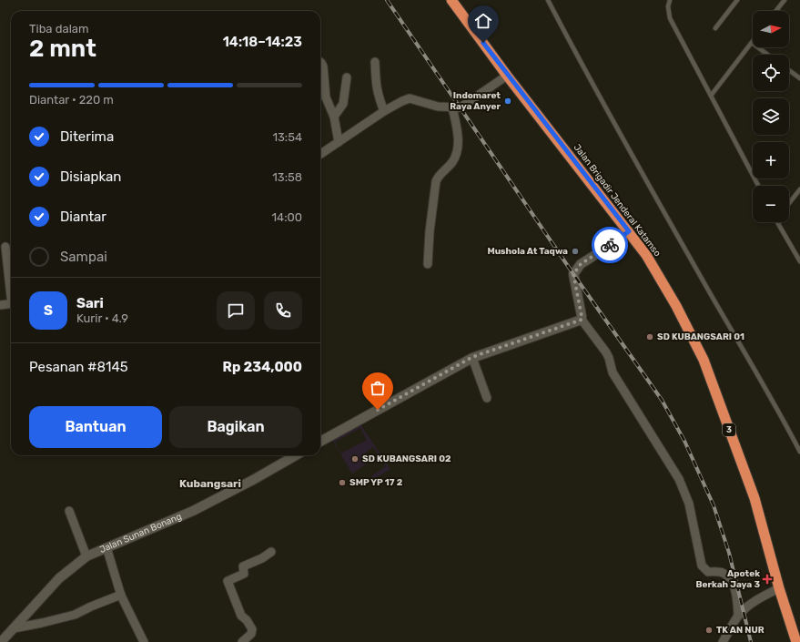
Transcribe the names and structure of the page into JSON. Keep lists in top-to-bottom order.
{
  "streets": {
    "highway": ["Jalan Brigadir Jenderal Katamso", "3"],
    "street": ["Jalan Sunan Bonang"]
  },
  "districts": ["Kubangsari"],
  "places": {
    "other": [
      "Indomaret Raya Anyer",
      "Mushola At Taqwa",
      "SD KUBANGSARI 01",
      "SD KUBANGSARI 02",
      "SMP YP 17 2",
      "TK AN NUR"
    ],
    "health": ["Apotek Berkah Jaya 3"]
  },
  "north": "right",
  "page": {
    "map_buttons": ["+", "−"],
    "heading": ["2 mnt", "Tiba dalam", "14:18–14:23"],
    "panel": [
      "Sari",
      "Kurir · 4.9",
      "Pesanan #8145",
      "Rp 234,000"
    ],
    "bar": "Diantar · 220 m",
    "list": [
      ["Diterima", "13:54"],
      ["Disiapkan", "13:58"],
      ["Diantar", "14:00"],
      "Sampai"
    ],
    "round": "S",
    "buttons": ["Bantuan", "Bagikan"]
  }
}
